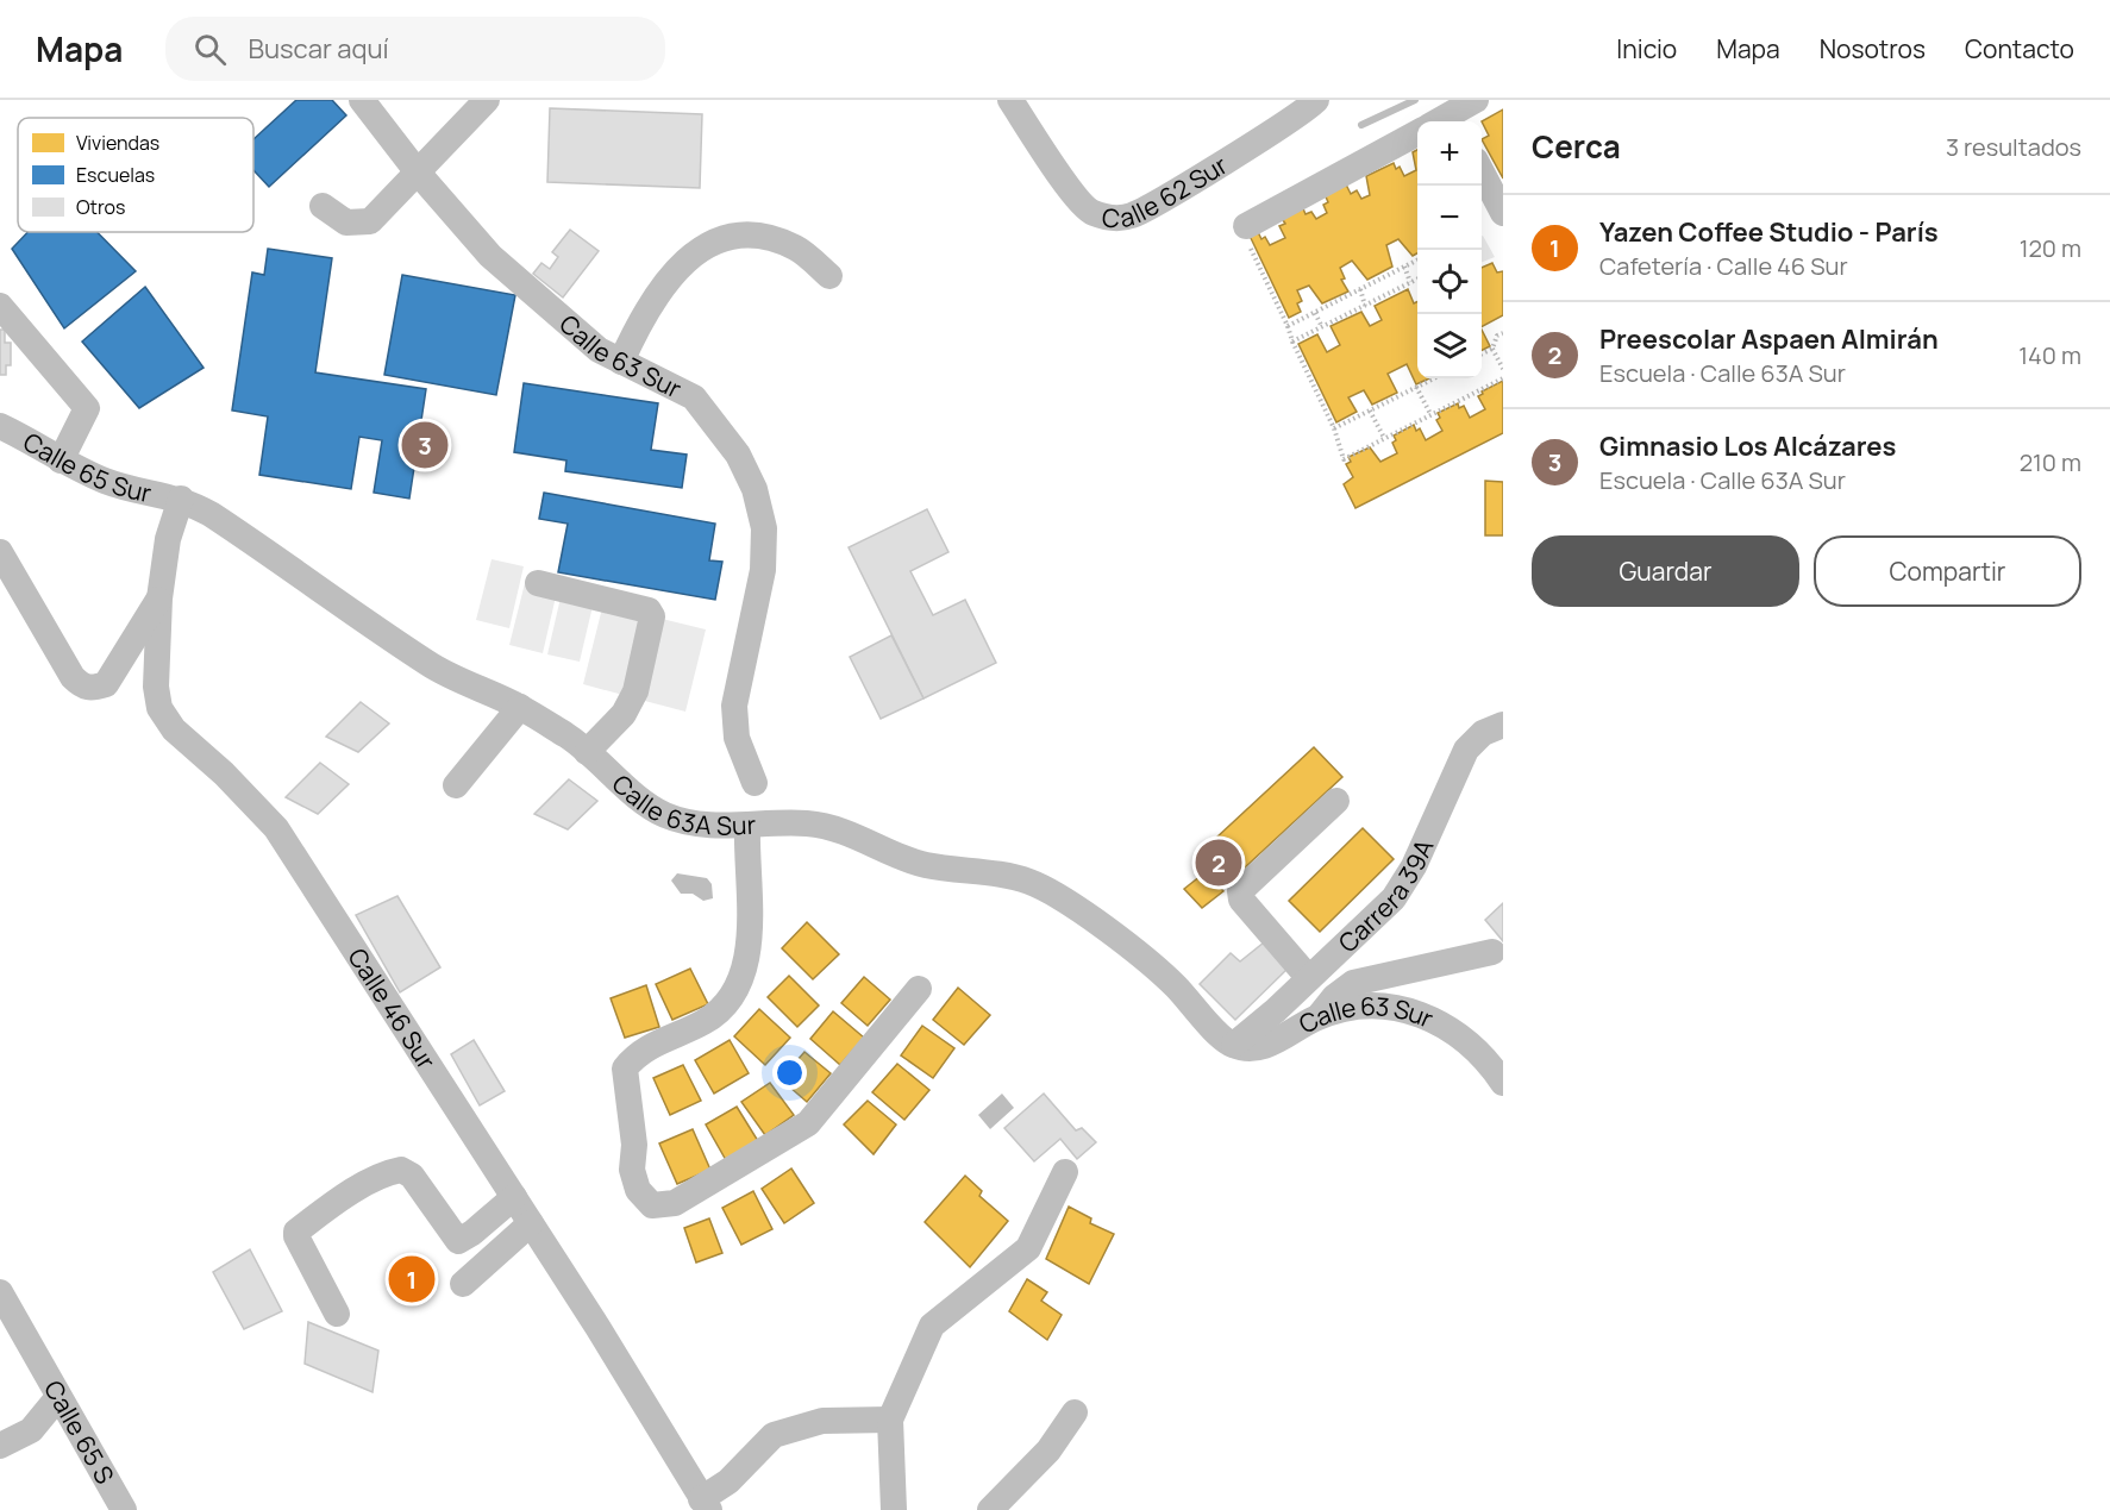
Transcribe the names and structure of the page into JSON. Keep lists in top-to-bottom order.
{
  "streets": {
    "street": [
      "Calle 62 Sur",
      "Calle 63 Sur",
      "Calle 65 Sur",
      "Calle 63A Sur",
      "Carrera 39A",
      "Calle 46 Sur",
      "Calle 65 S"
    ]
  },
  "crossings": [
    ["Calle 63 Sur", "Calle 63A Sur"],
    ["Calle 63 Sur", "Carrera 39A"],
    ["Calle 65 Sur", "Calle 63A Sur"],
    ["Calle 65 Sur", "Calle 46 Sur"],
    ["Calle 63A Sur", "Carrera 39A"],
    ["Calle 63A Sur", "Calle 46 Sur"]
  ],
  "legend": ["Viviendas", "Escuelas", "Otros"],
  "page": {
    "header": "Mapa",
    "search": "Buscar aquí",
    "nav": [
      "Inicio",
      "Mapa",
      "Nosotros",
      "Contacto"
    ],
    "heading": ["Cerca", "3 resultados"],
    "map_buttons": ["+", "−"],
    "list": [
      {
        "mark": "1",
        "name": "Yazen Coffee Studio - París",
        "note": "Cafetería · Calle 46 Sur",
        "value": "120 m"
      },
      {
        "mark": "2",
        "name": "Preescolar Aspaen Almirán",
        "note": "Escuela · Calle 63A Sur",
        "value": "140 m"
      },
      {
        "mark": "3",
        "name": "Gimnasio Los Alcázares",
        "note": "Escuela · Calle 63A Sur",
        "value": "210 m"
      }
    ],
    "pins": ["3", "2", "1"],
    "buttons": ["Guardar", "Compartir"]
  }
}
